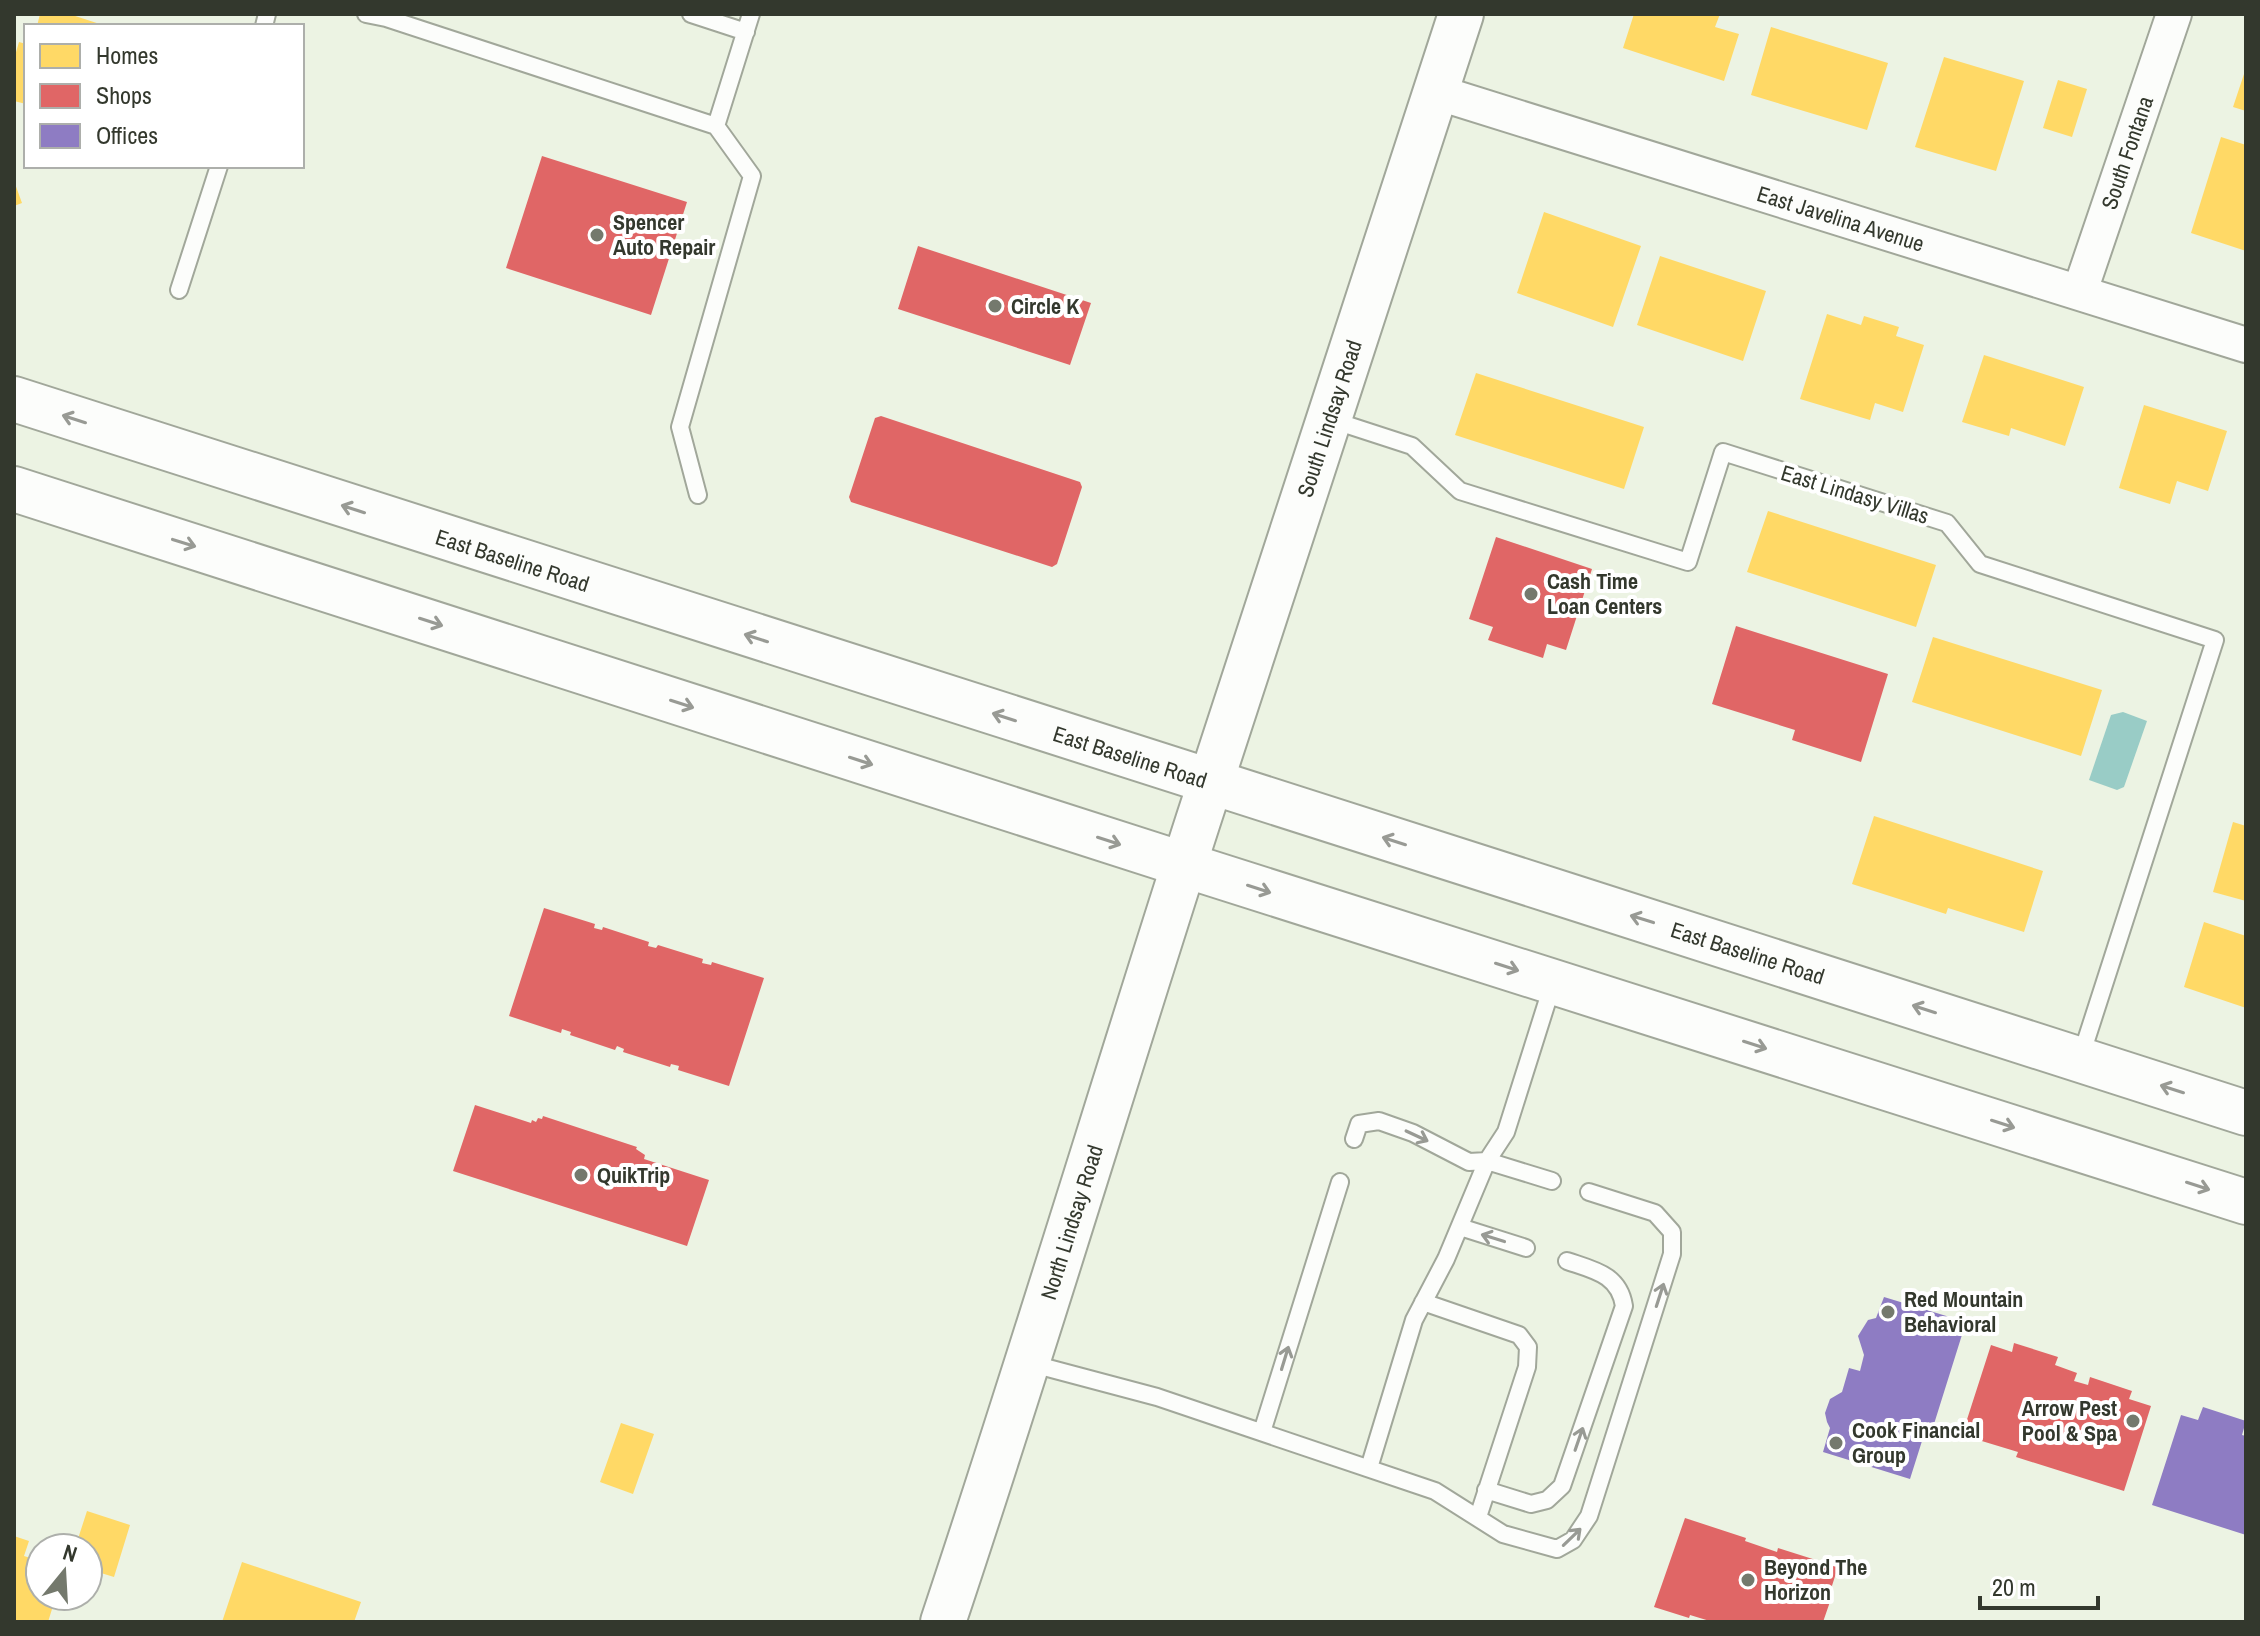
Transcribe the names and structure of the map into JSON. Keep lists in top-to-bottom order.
{
  "streets": {
    "main road": ["South Lindsay Road", "East Baseline Road", "North Lindsay Road"],
    "street": ["South Fontana", "East Javelina Avenue"],
    "lane": ["East Lindasy Villas"]
  },
  "crossings": [
    ["South Fontana", "East Javelina Avenue"],
    ["East Javelina Avenue", "South Lindsay Road"],
    ["South Lindsay Road", "East Lindasy Villas"],
    ["South Lindsay Road", "East Baseline Road"],
    ["South Lindsay Road", "North Lindsay Road"],
    ["East Lindasy Villas", "East Baseline Road"],
    ["East Baseline Road", "North Lindsay Road"]
  ],
  "places": [
    "Spencer Auto Repair",
    "Circle K",
    "Cash Time Loan Centers",
    "QuikTrip",
    "Red Mountain Behavioral",
    "Arrow Pest Pool & Spa",
    "Cook Financial Group",
    "Beyond The Horizon"
  ],
  "legend": ["Homes", "Shops", "Offices"],
  "scale_bar": "20 m",
  "north": "top"
}
